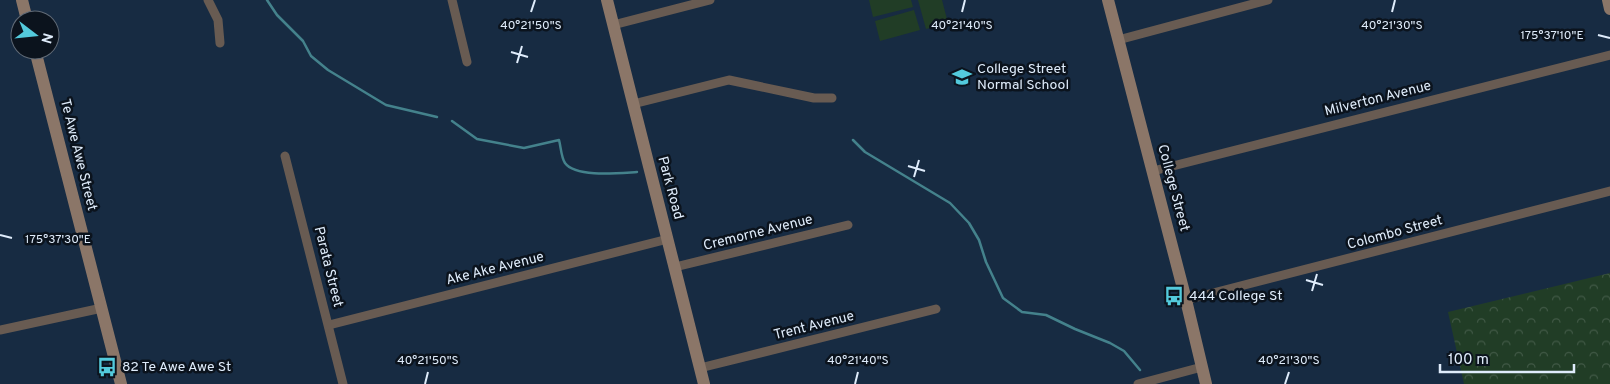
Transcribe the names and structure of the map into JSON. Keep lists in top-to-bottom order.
{
  "streets": {
    "street": [
      "Milverton Avenue",
      "Te Awe Awe Street",
      "Park Road",
      "College Street",
      "Cremorne Avenue",
      "Colombo Street",
      "Parata Street",
      "Ake Ake Avenue",
      "Trent Avenue"
    ]
  },
  "crossings": [
    ["Milverton Avenue", "College Street"],
    ["Park Road", "Cremorne Avenue"],
    ["Park Road", "Ake Ake Avenue"],
    ["Park Road", "Trent Avenue"],
    ["College Street", "Colombo Street"],
    ["Parata Street", "Ake Ake Avenue"]
  ],
  "places": {
    "school or university": ["College Street Normal School"],
    "bus stop": ["444 College St", "82 Te Awe Awe St"]
  },
  "scale_bar": "100 m",
  "north": "right",
  "coordinates": [
    "40°21'50\"S",
    "40°21'40\"S",
    "40°21'30\"S",
    "175°37'10\"E",
    "175°37'30\"E"
  ]
}
